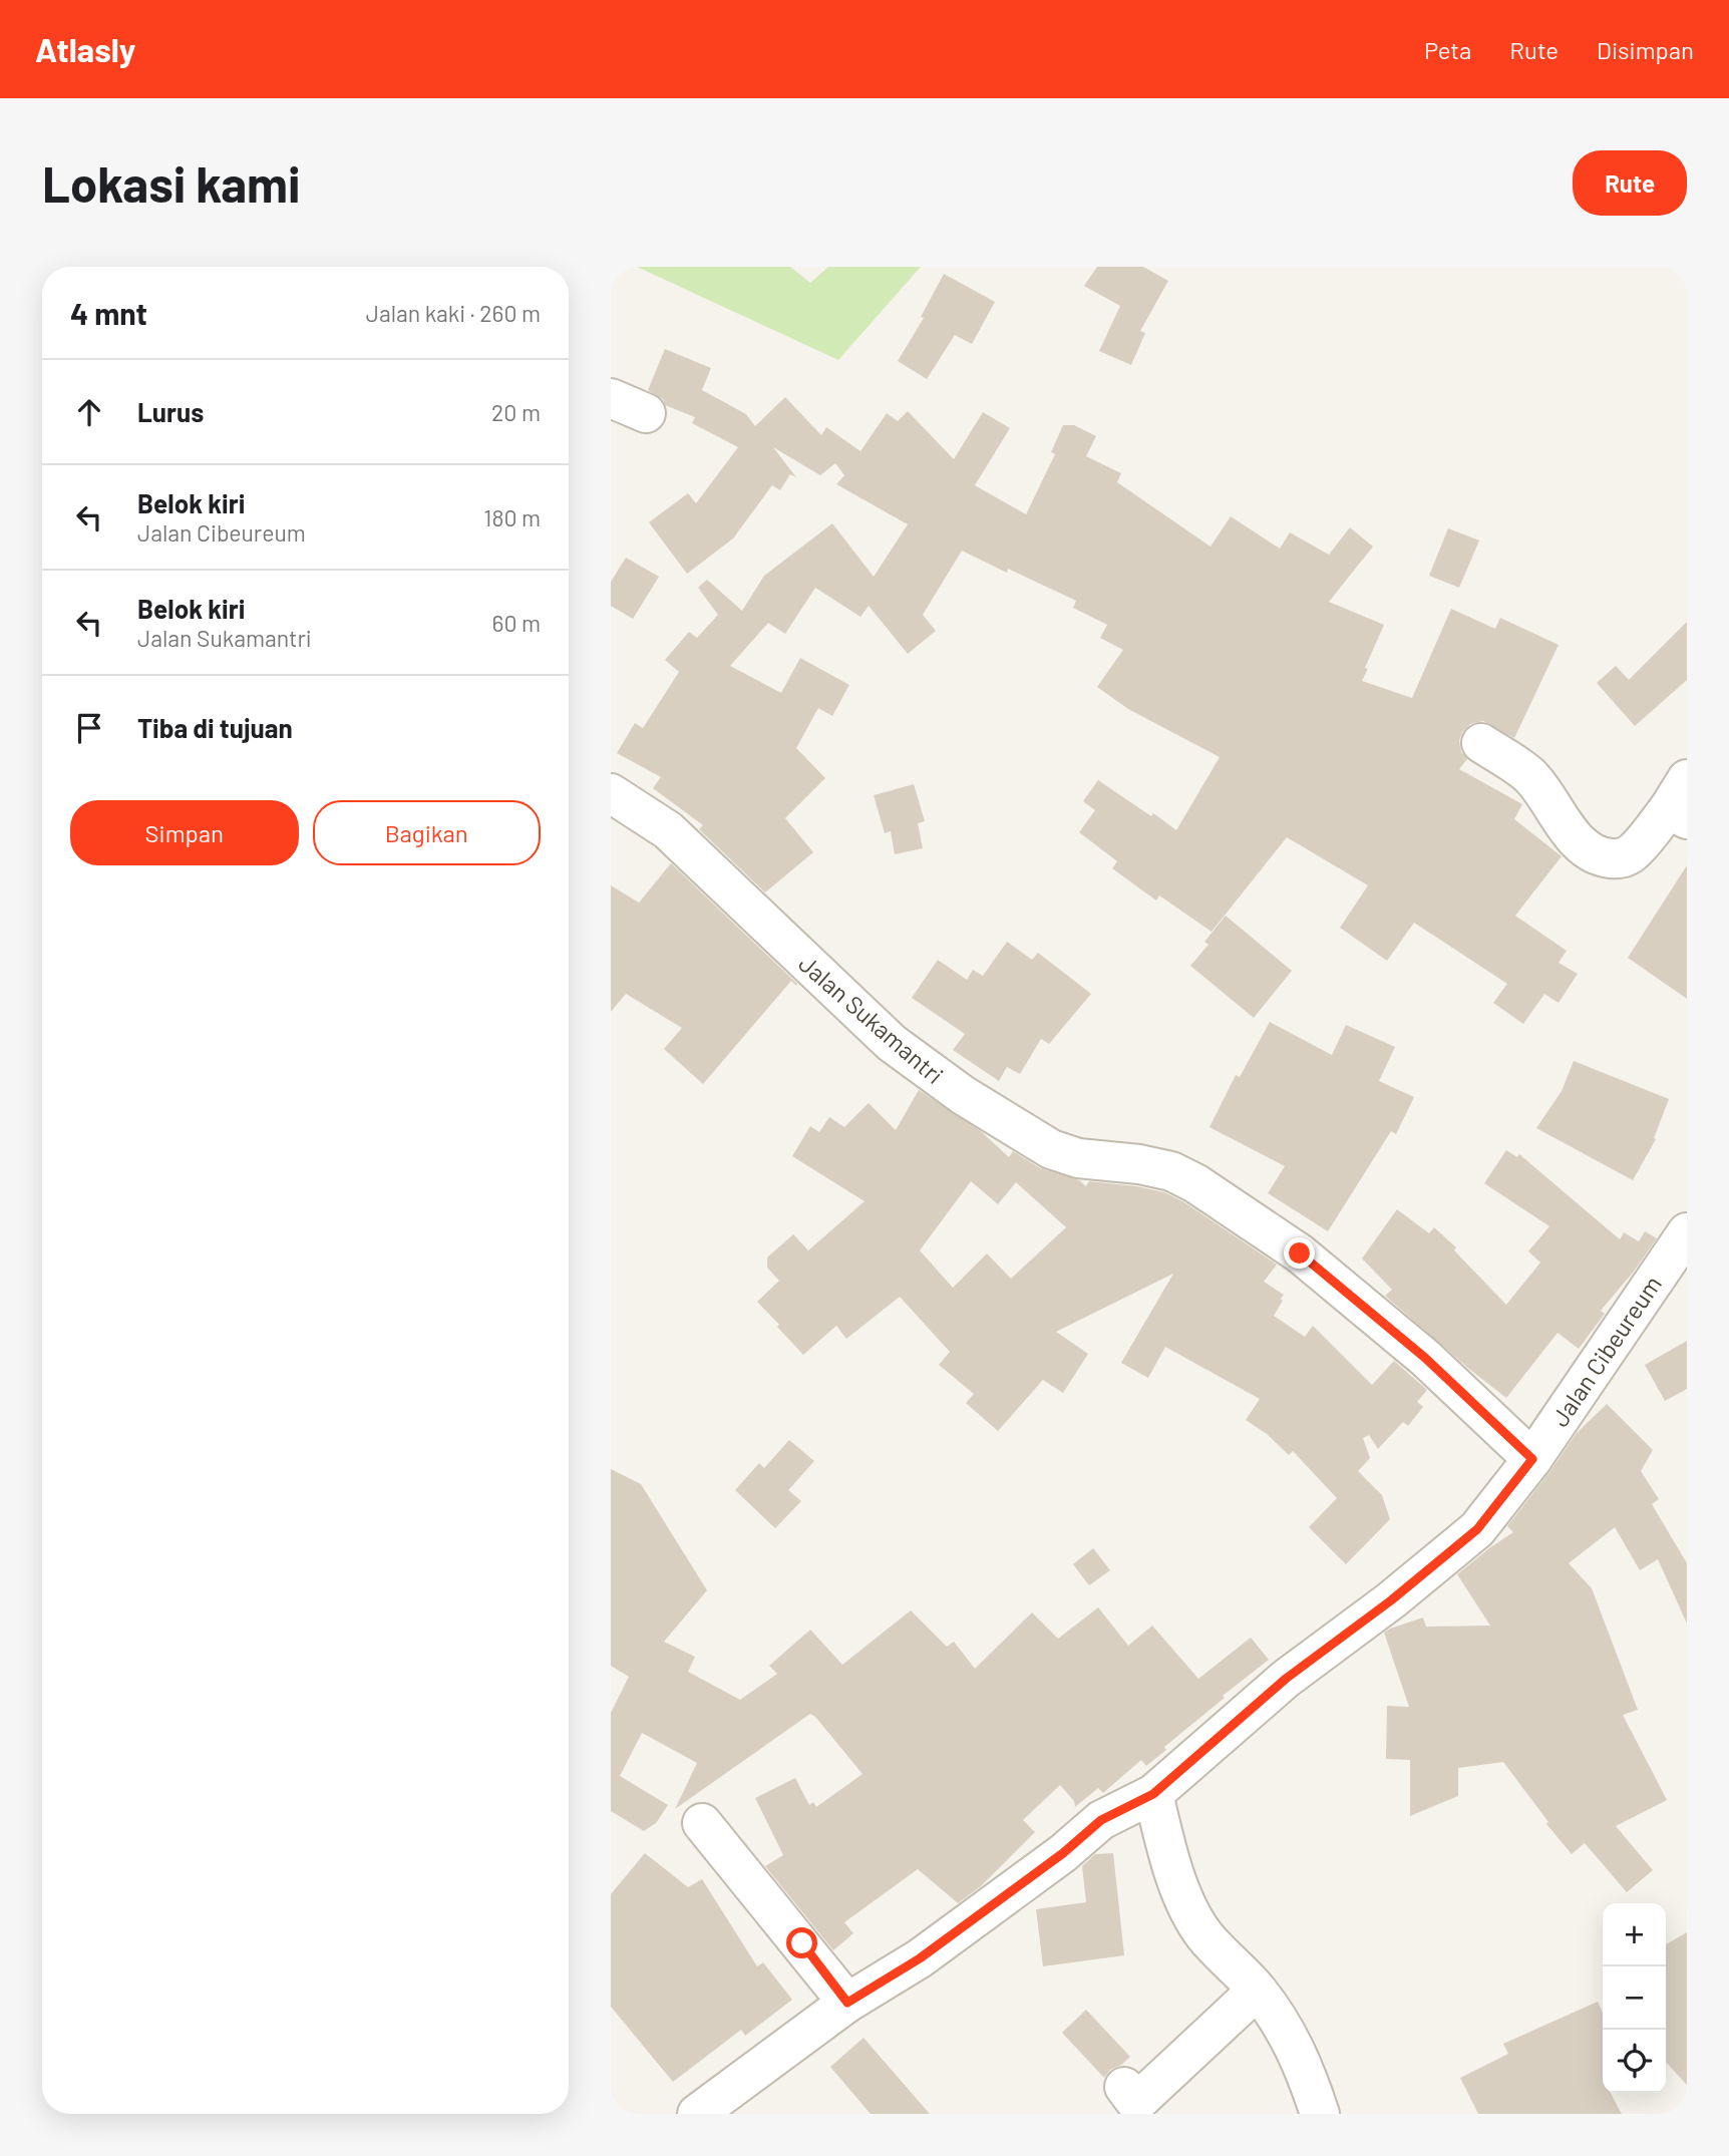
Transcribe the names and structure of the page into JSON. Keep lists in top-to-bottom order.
{
  "streets": {
    "street": ["Jalan Sukamantri", "Jalan Cibeureum"]
  },
  "crossings": [
    ["Jalan Sukamantri", "Jalan Cibeureum"]
  ],
  "page": {
    "header": "Atlasly",
    "nav": ["Peta", "Rute", "Disimpan"],
    "buttons": [
      "Rute",
      ["Simpan", "Bagikan"]
    ],
    "title": "Lokasi kami",
    "heading": ["4 mnt", "Jalan kaki · 260 m"],
    "list": [
      ["Lurus", "20 m"],
      ["Belok kiri", "Jalan Cibeureum", "180 m"],
      ["Belok kiri", "Jalan Sukamantri", "60 m"],
      "Tiba di tujuan"
    ],
    "map_buttons": ["+", "−"]
  }
}
